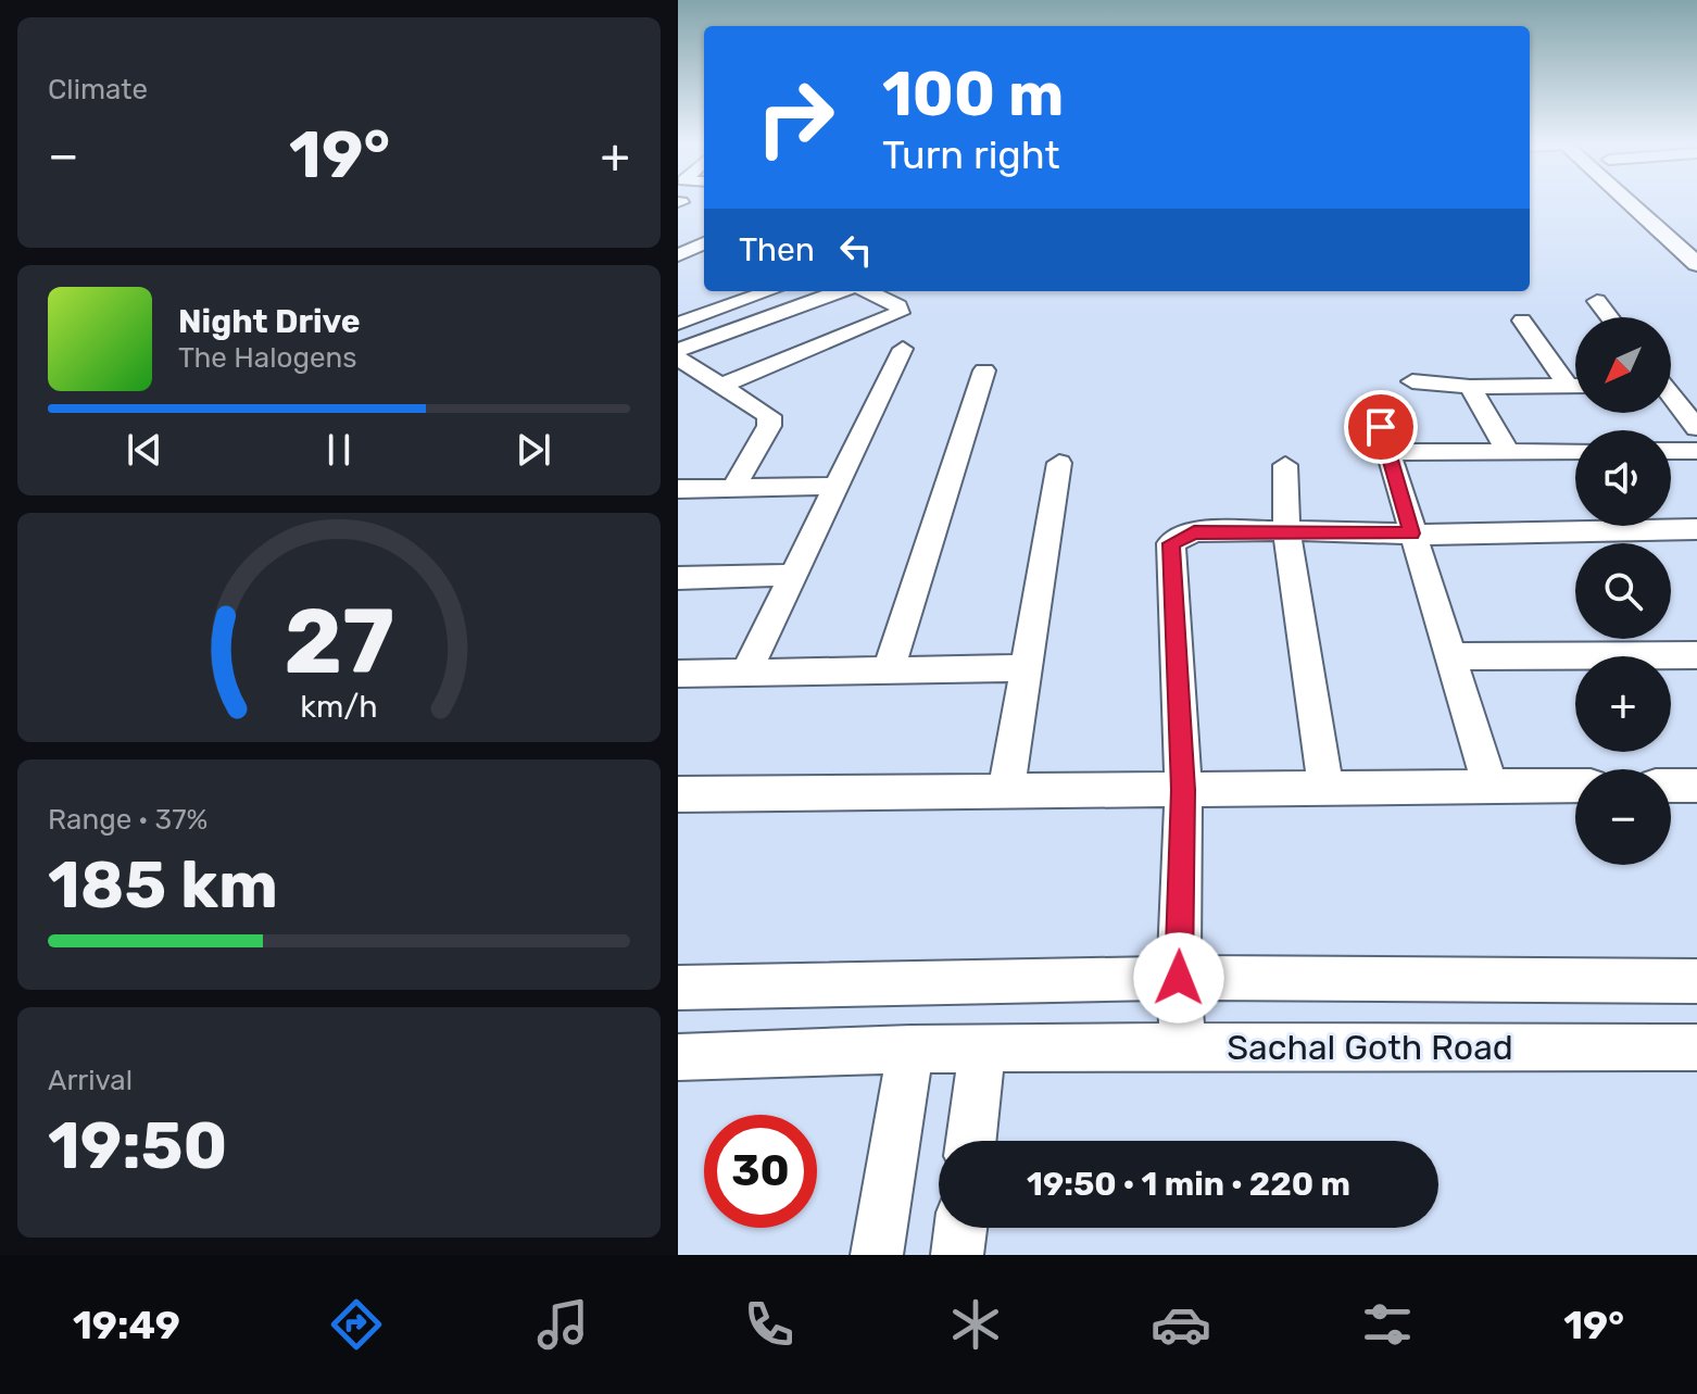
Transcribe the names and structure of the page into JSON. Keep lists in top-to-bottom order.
{
  "streets": {
    "street": ["Sachal Goth Road"]
  },
  "north": "bottom left",
  "page": {
    "tile": [
      "Climate",
      ["Range · 37%", "185 km"],
      ["Arrival", "19:50"]
    ],
    "turn": ["100 m", "Turn right"],
    "heat": ["−", "19°", "+"],
    "then": "Then",
    "song": ["Night Drive", "The Halogens"],
    "map_buttons": ["+", "−"],
    "limit": "30",
    "trip": "19:50 · 1 min · 220 m",
    "tabs": ["19:49", "19°"],
    "gauge": ["27", "km/h"]
  }
}
